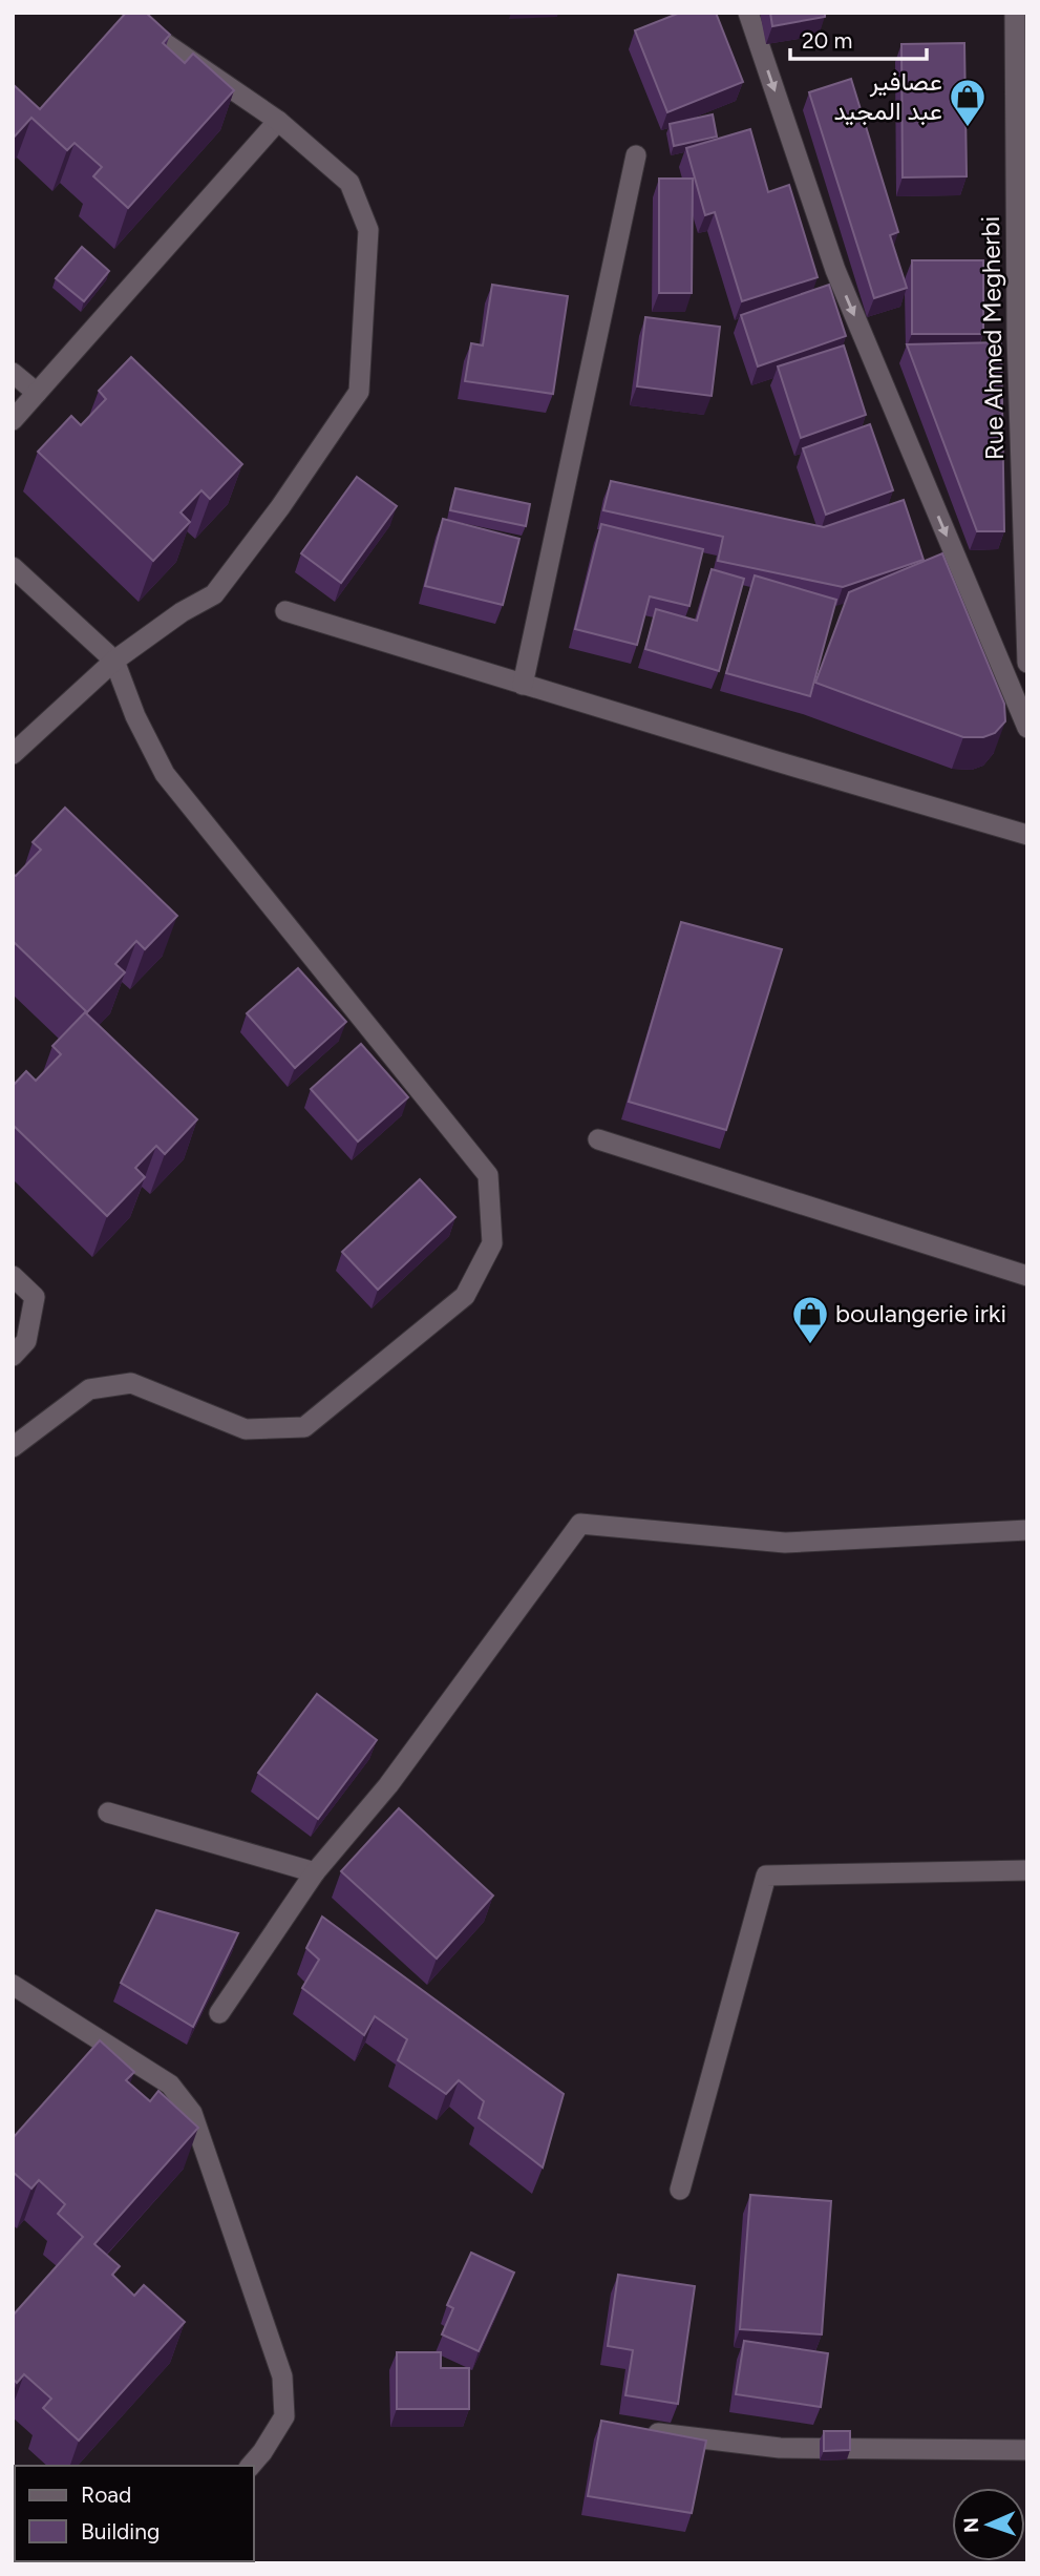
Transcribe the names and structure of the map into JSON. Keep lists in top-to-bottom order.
{
  "streets": {
    "street": ["Rue Ahmed Megherbi"]
  },
  "places": {
    "shop": ["عصافير عبد المجيد", "boulangerie irki"]
  },
  "legend": ["Road", "Building"],
  "scale_bar": "20 m",
  "north": "left"
}
